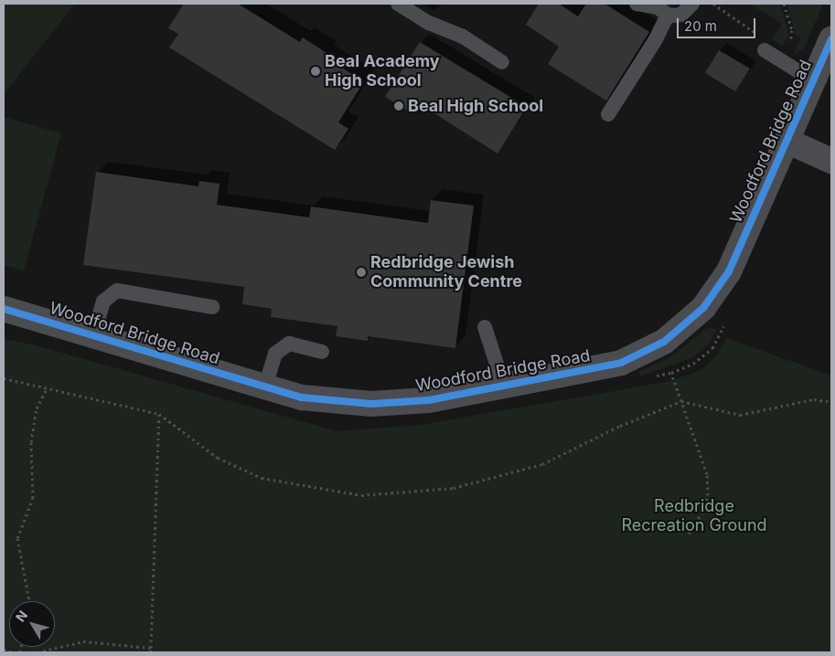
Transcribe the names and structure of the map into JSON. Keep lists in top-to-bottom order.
{
  "streets": {
    "street": ["Woodford Bridge Road"]
  },
  "parks": ["Redbridge Recreation Ground"],
  "places": ["Beal Academy High School", "Beal High School", "Redbridge Jewish Community Centre"],
  "scale_bar": "20 m",
  "north": "top left"
}
